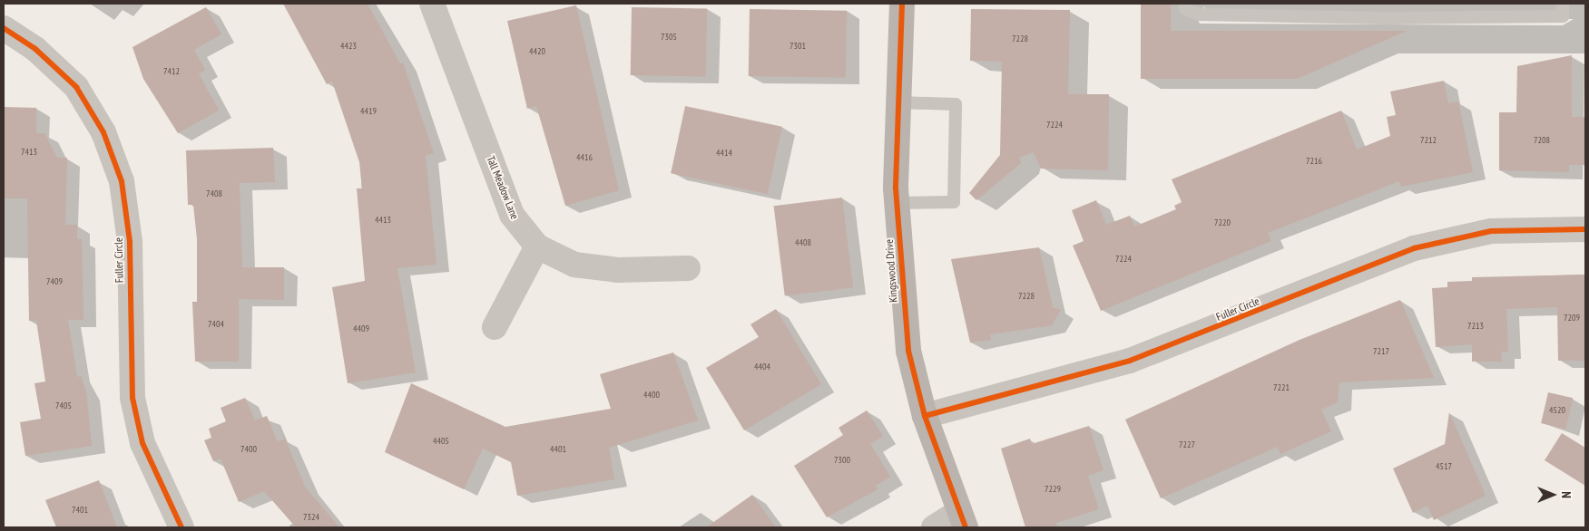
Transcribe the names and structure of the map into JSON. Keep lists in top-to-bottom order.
{
  "streets": {
    "street": ["Tall Meadow Lane", "Fuller Circle", "Kingswood Drive"]
  },
  "crossings": [
    ["Fuller Circle", "Kingswood Drive"]
  ],
  "house_numbers": [
    "7305",
    "7228",
    "4423",
    "7301",
    "4420",
    "7412",
    "4419",
    "7224",
    "7212",
    "7208",
    "7413",
    "4414",
    "4416",
    "7216",
    "7408",
    "4413",
    "7220",
    "4408",
    "7224",
    "7409",
    "7228",
    "7209",
    "7404",
    "7213",
    "4409",
    "7217",
    "4404",
    "7221",
    "4400",
    "7405",
    "4520",
    "4405",
    "7227",
    "7400",
    "4401",
    "7300",
    "4517",
    "7229",
    "7401",
    "7324"
  ],
  "north": "right"
}
